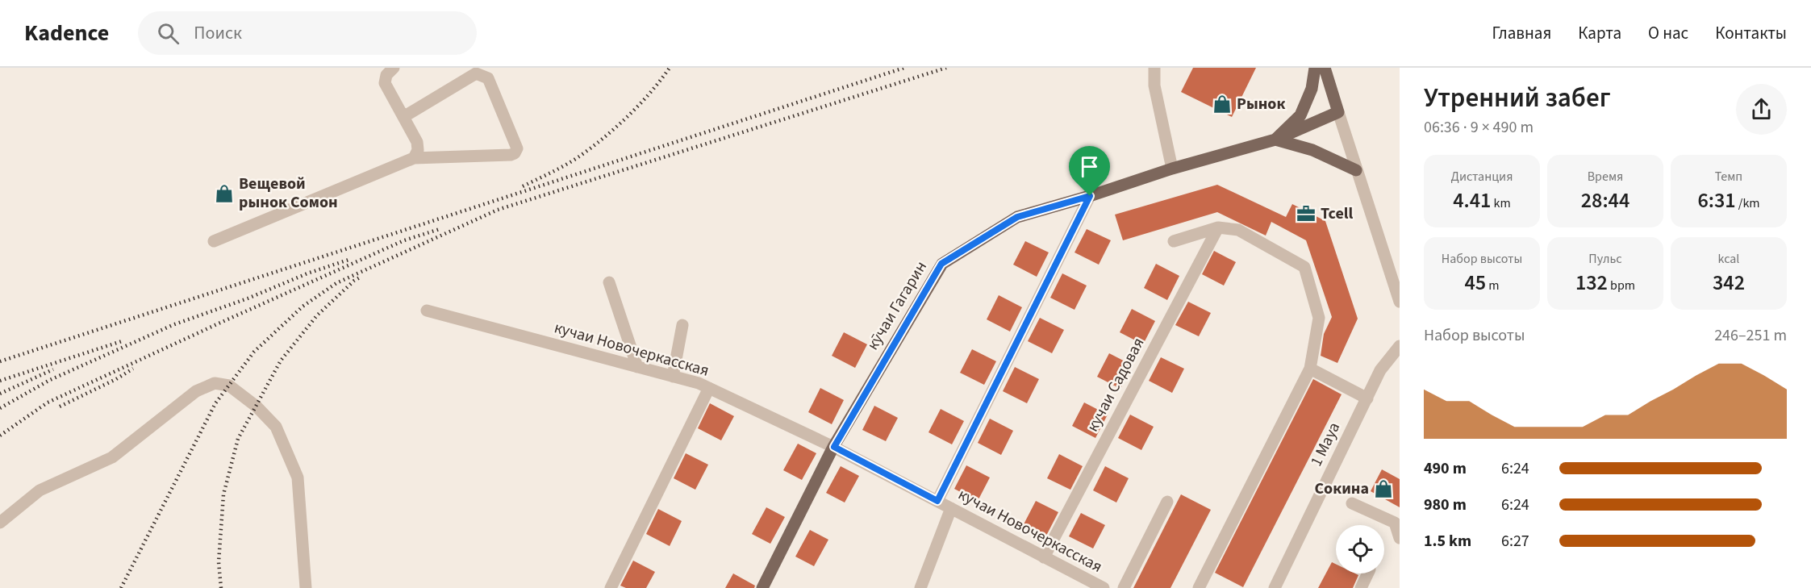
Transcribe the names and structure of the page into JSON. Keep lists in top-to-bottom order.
{
  "streets": {
    "main road": ["кӯчаи Гагарин"],
    "street": ["кучаи Новочеркасская", "кучаи Садовая", "1 Maya"]
  },
  "crossings": [
    ["кӯчаи Гагарин", "кучаи Новочеркасская"],
    ["кучаи Новочеркасская", "кучаи Садовая"]
  ],
  "places": {
    "shop": ["Рынок", "Вещевой рынок Сомон", "Сокина"],
    "office": ["Tcell"]
  },
  "page": {
    "header": "Kadence",
    "search": "Поиск",
    "nav": [
      "Главная",
      "Карта",
      "О нас",
      "Контакты"
    ],
    "heading": ["Утренний забег", "06:36 · 9 × 490 m"],
    "stats": [
      ["Дистанция", "4.41 km"],
      ["Время", "28:44"],
      ["Темп", "6:31 /km"],
      ["Набор высоты", "45 m"],
      ["Пульс", "132 bpm"],
      ["kcal", "342"]
    ],
    "chart": ["Набор высоты", "246–251 m"],
    "list": [
      {
        "name": "490 m",
        "note": "6:24"
      },
      {
        "name": "980 m",
        "note": "6:24"
      },
      {
        "name": "1.5 km",
        "note": "6:27"
      }
    ]
  }
}
